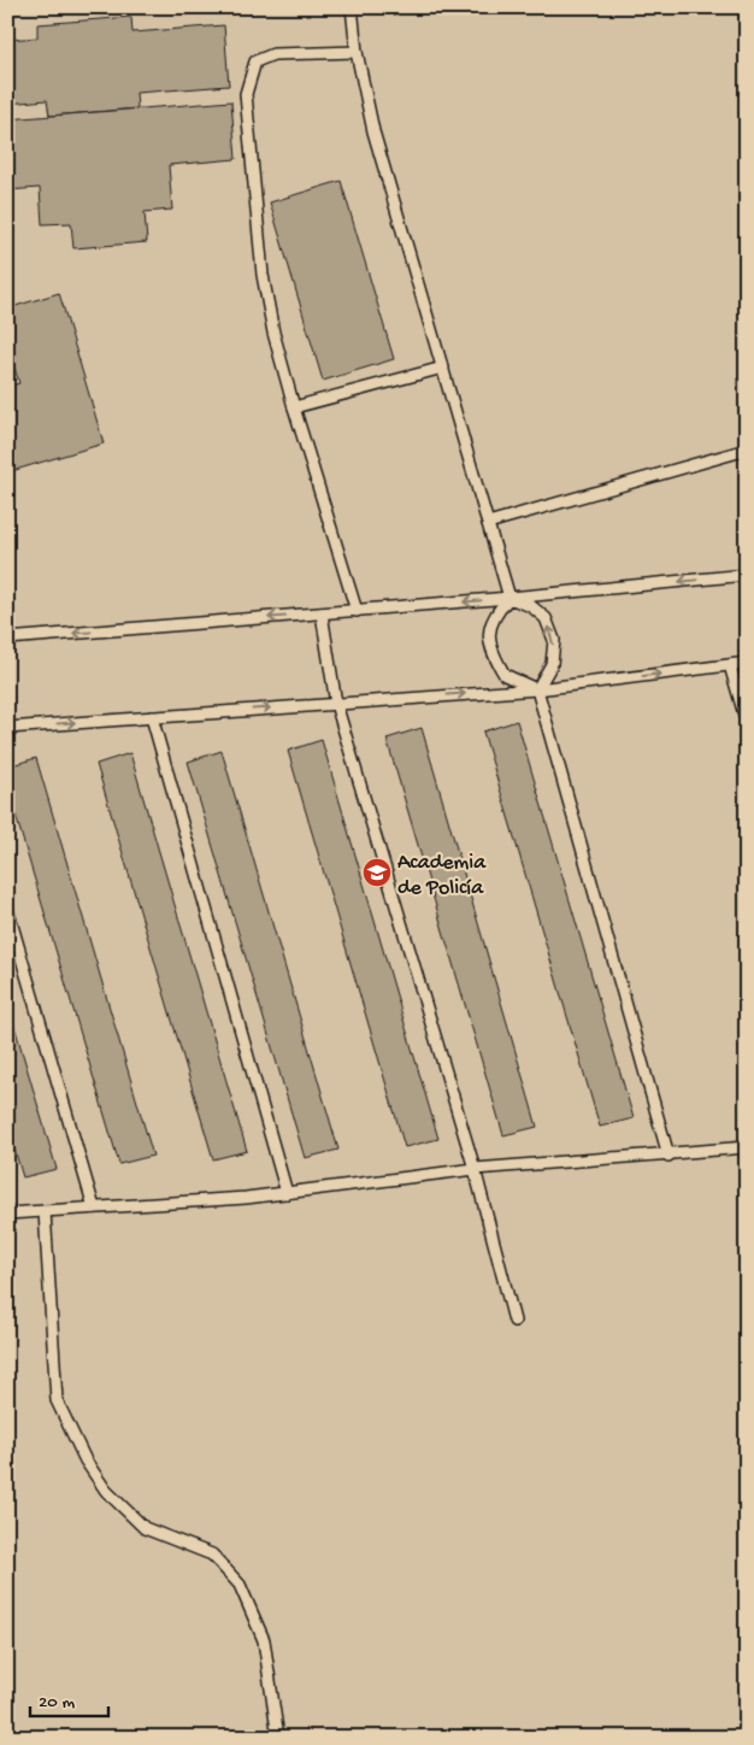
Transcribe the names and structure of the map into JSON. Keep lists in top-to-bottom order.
{
  "places": {
    "school or university": ["Academia de Policía"]
  },
  "scale_bar": "20 m"
}
